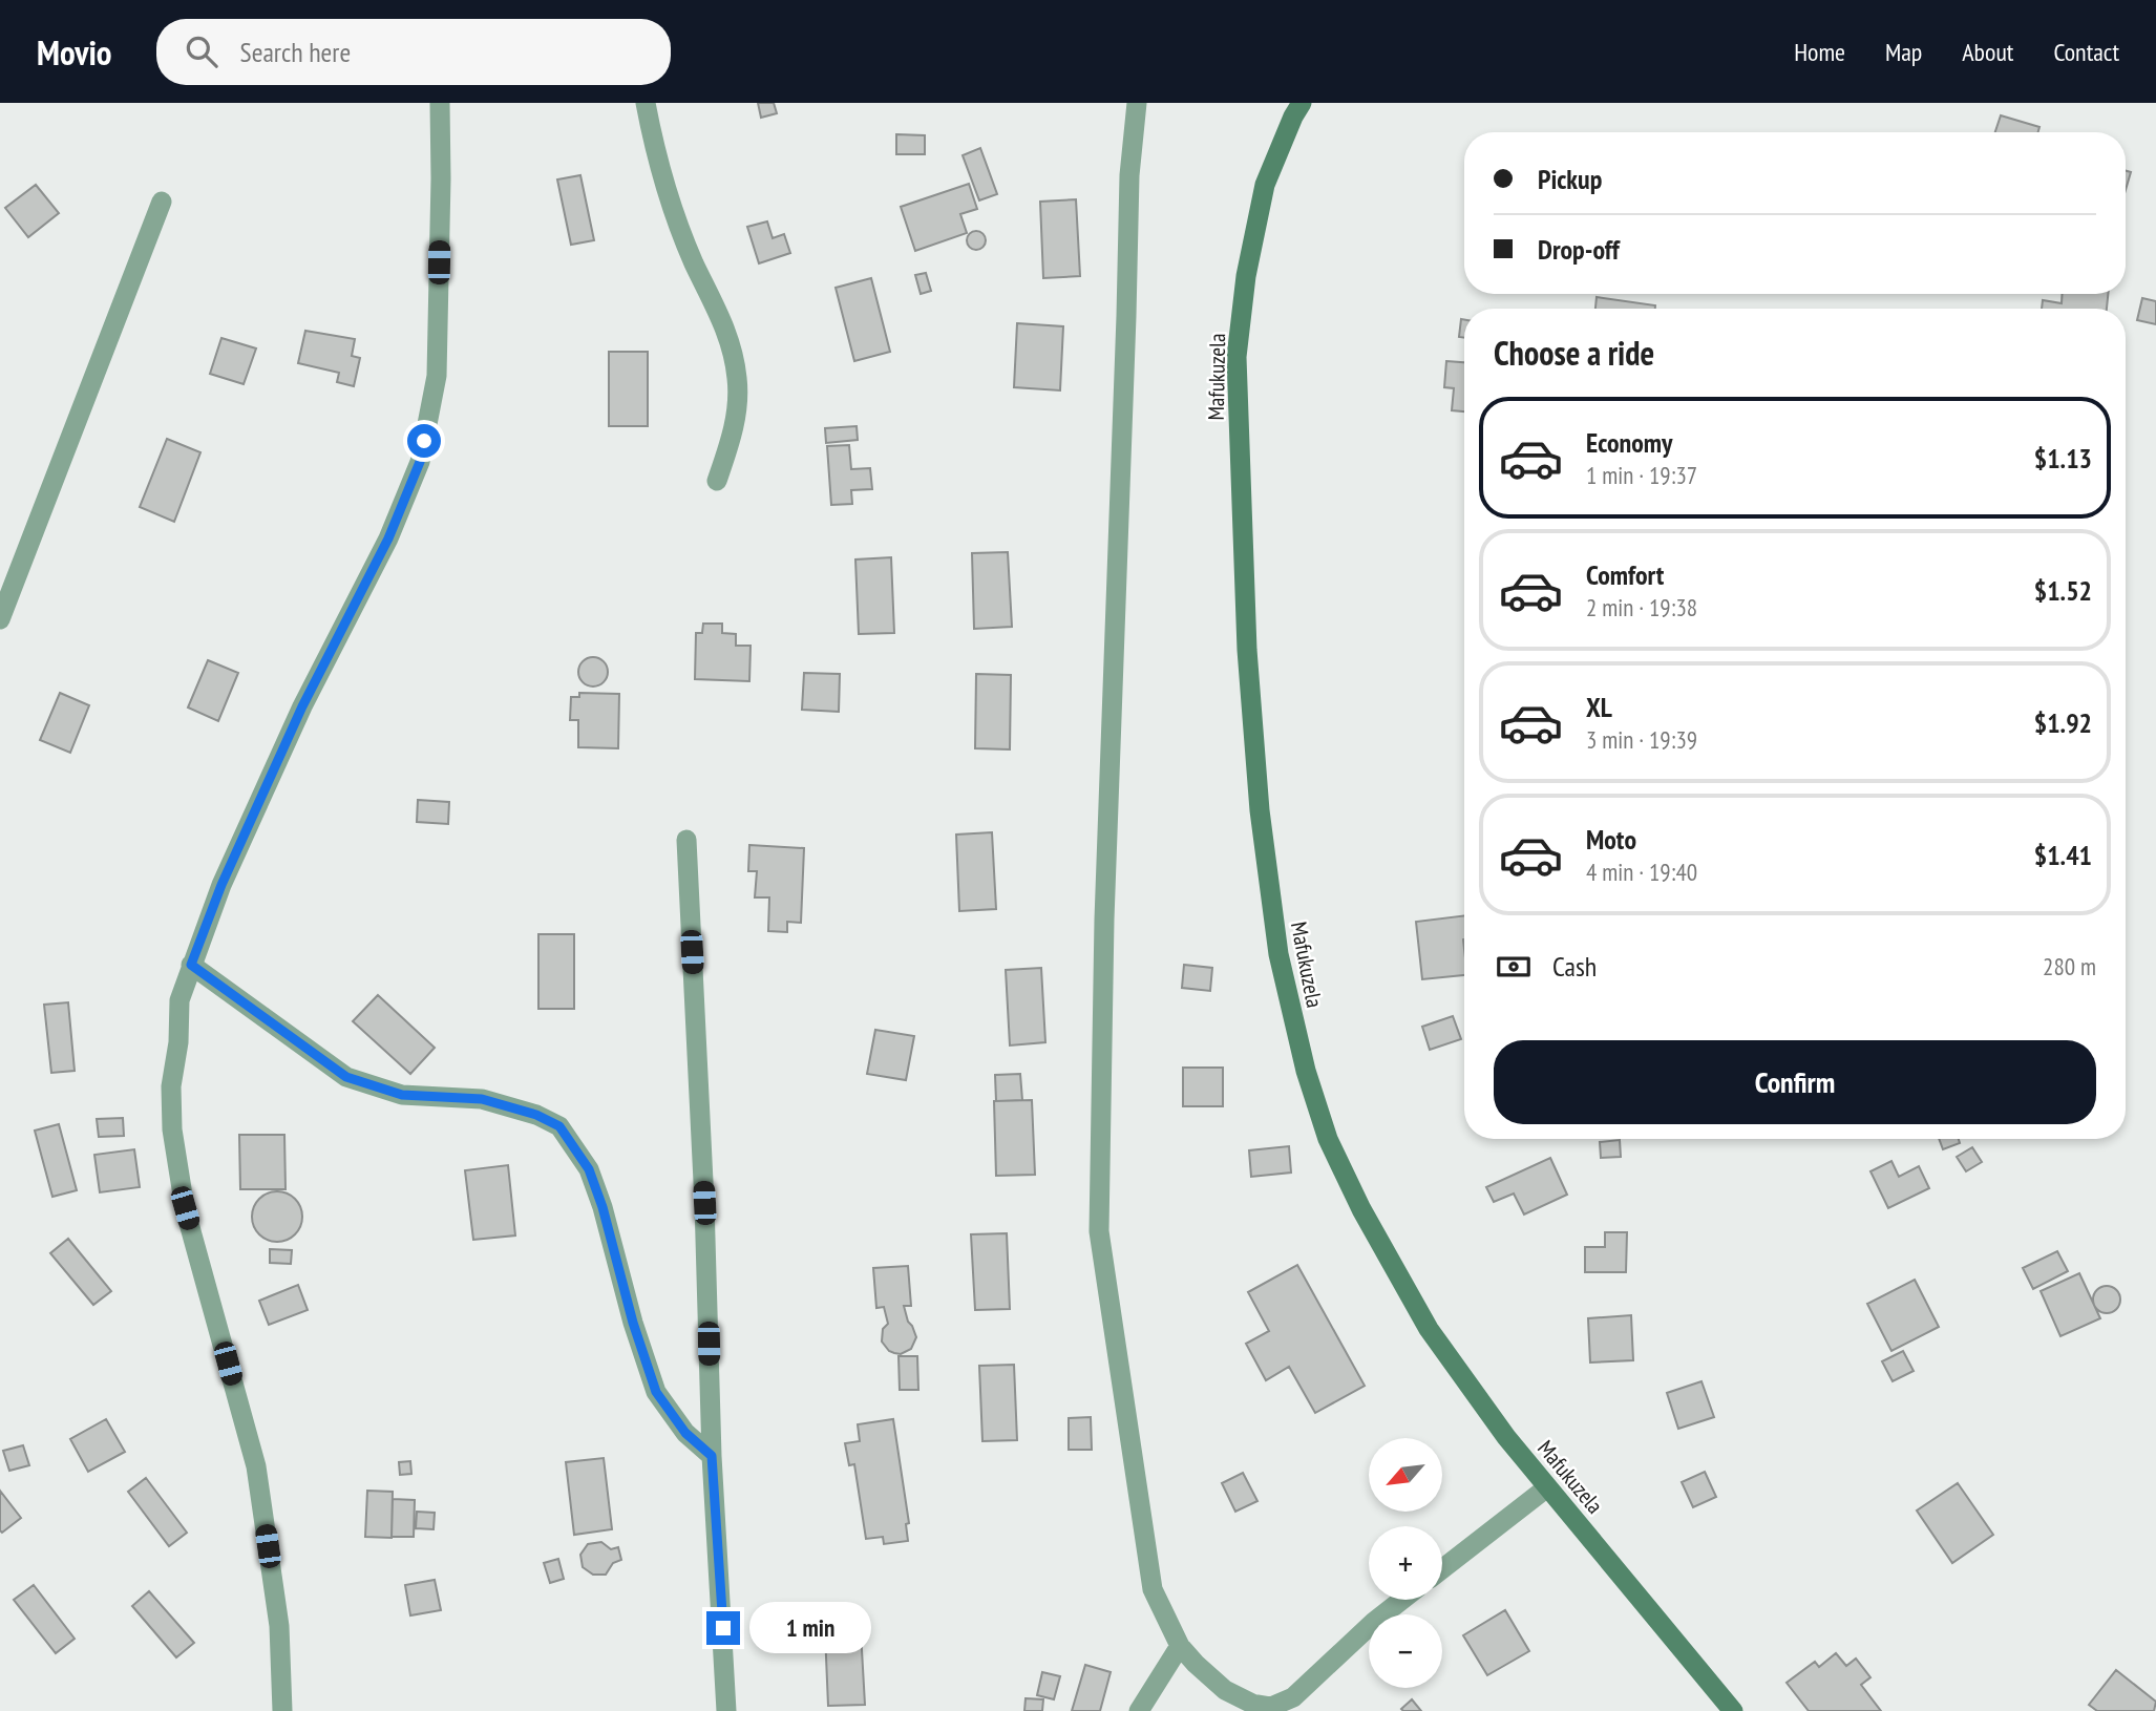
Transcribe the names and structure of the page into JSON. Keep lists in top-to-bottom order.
{
  "streets": {
    "main road": ["Mafukuzela"]
  },
  "north": "bottom left",
  "page": {
    "header": "Movio",
    "search": "Search here",
    "nav": [
      "Home",
      "Map",
      "About",
      "Contact"
    ],
    "banner": ["Pickup", "Drop-off"],
    "heading": "Choose a ride",
    "list": [
      {
        "name": "Economy",
        "note": "1 min · 19:37",
        "value": "$1.13"
      },
      {
        "name": "Comfort",
        "note": "2 min · 19:38",
        "value": "$1.52"
      },
      {
        "name": "XL",
        "note": "3 min · 19:39",
        "value": "$1.92"
      },
      {
        "name": "Moto",
        "note": "4 min · 19:40",
        "value": "$1.41"
      }
    ],
    "pay": ["Cash", "280 m"],
    "buttons": "Confirm",
    "map_buttons": ["+", "−"],
    "bubble": "1 min"
  }
}
